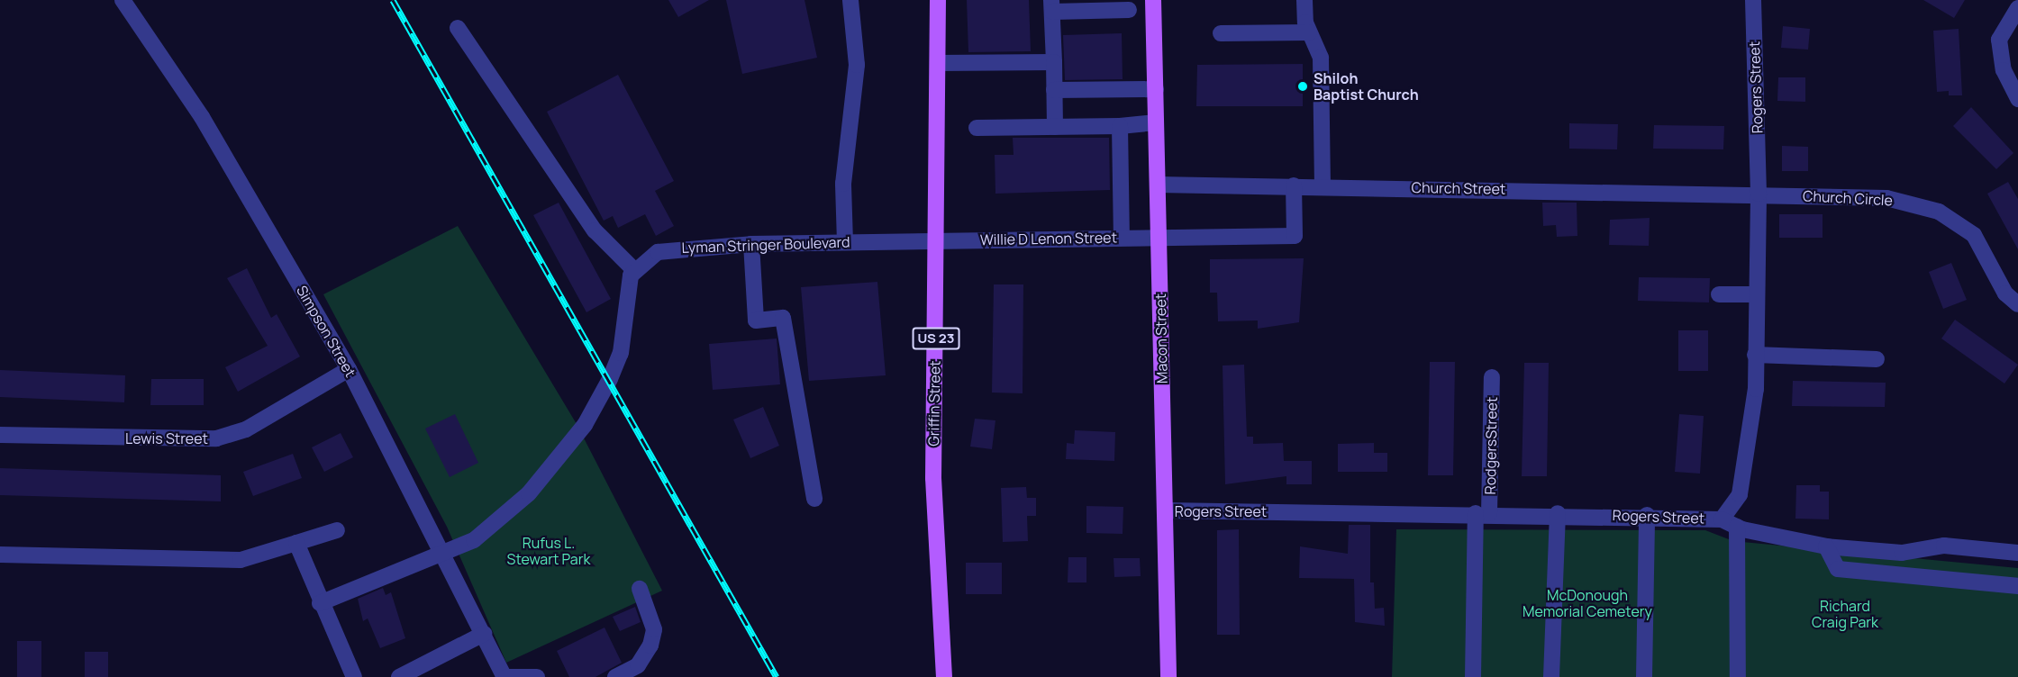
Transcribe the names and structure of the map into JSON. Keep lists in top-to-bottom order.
{
  "streets": {
    "main road": ["US 23", "Macon Street", "Griffin Street"],
    "street": [
      "Rogers Street",
      "Church Street",
      "Church Circle",
      "Willie D Lenon Street",
      "Lyman Stringer Boulevard",
      "Simpson Street",
      "Lewis Street",
      "RodgersStreet"
    ]
  },
  "crossings": [
    ["Rogers Street", "Church Street"],
    ["Rogers Street", "Church Circle"],
    ["Rogers Street", "Macon Street"],
    ["Rogers Street", "RodgersStreet"],
    ["Church Street", "Church Circle"],
    ["Church Street", "Willie D Lenon Street"],
    ["Church Street", "Macon Street"],
    ["Willie D Lenon Street", "Lyman Stringer Boulevard"],
    ["Willie D Lenon Street", "Macon Street"],
    ["Willie D Lenon Street", "Griffin Street"],
    ["Lyman Stringer Boulevard", "Griffin Street"],
    ["Simpson Street", "Lewis Street"]
  ],
  "parks": ["Rufus L. Stewart Park", "McDonough Memorial Cemetery", "Richard Craig Park"],
  "places": ["Shiloh Baptist Church"]
}
